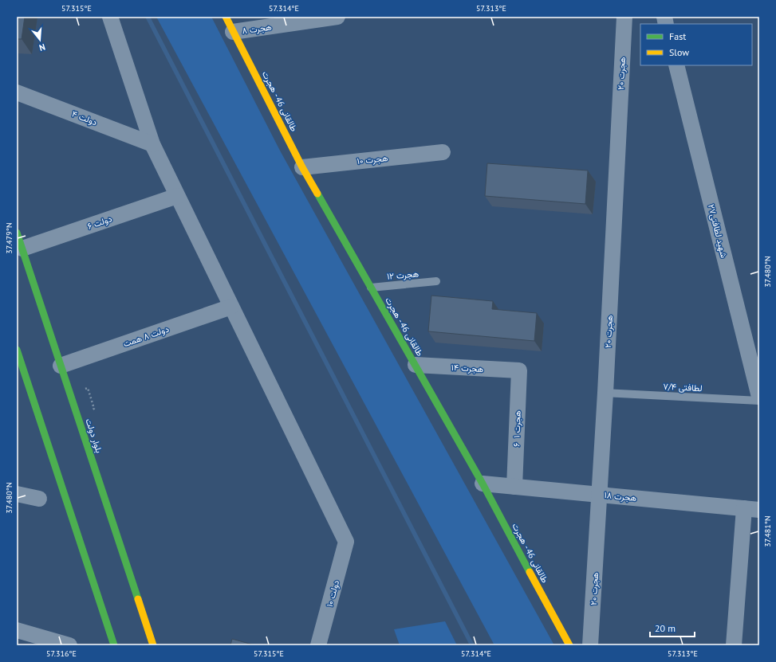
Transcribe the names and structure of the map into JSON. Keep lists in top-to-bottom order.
{
  "streets": {
    "main road": ["طالقانی 46 - هجرت", "بلوار دولت"],
    "street": [
      "هجرت ۸",
      "هجرت ۲۰",
      "دولت ۴",
      "هجرت ۱۰",
      "دولت ۶",
      "شهید لطافتی۲۷",
      "دولت ۸ همت",
      "هجرت ۱۴",
      "هجرت ۱ ‍ ۶",
      "هجرت ۱۸",
      "دولت ۱۰"
    ],
    "lane": ["هجرت ۱۲", "لطافتی ۷/۴"]
  },
  "crossings": [
    ["هجرت ۸", "طالقانی 46 - هجرت"],
    ["هجرت ۲۰", "لطافتی ۷/۴"],
    ["هجرت ۲۰", "هجرت ۱۸"],
    ["طالقانی 46 - هجرت", "هجرت ۱۰"],
    ["طالقانی 46 - هجرت", "هجرت ۱۲"],
    ["طالقانی 46 - هجرت", "هجرت ۱۴"],
    ["طالقانی 46 - هجرت", "هجرت ۱۸"],
    ["دولت ۶", "بلوار دولت"],
    ["دولت ۸ همت", "بلوار دولت"],
    ["دولت ۸ همت", "دولت ۱۰"],
    ["هجرت ۱۴", "هجرت ۱ ‍ ۶"],
    ["هجرت ۱ ‍ ۶", "هجرت ۱۸"]
  ],
  "legend": ["Fast", "Slow"],
  "scale_bar": "20 m",
  "north": "bottom",
  "coordinates": [
    "57.315°E",
    "57.314°E",
    "57.313°E",
    "37.479°N",
    "37.480°N",
    "37.481°N",
    "57.316°E"
  ]
}
